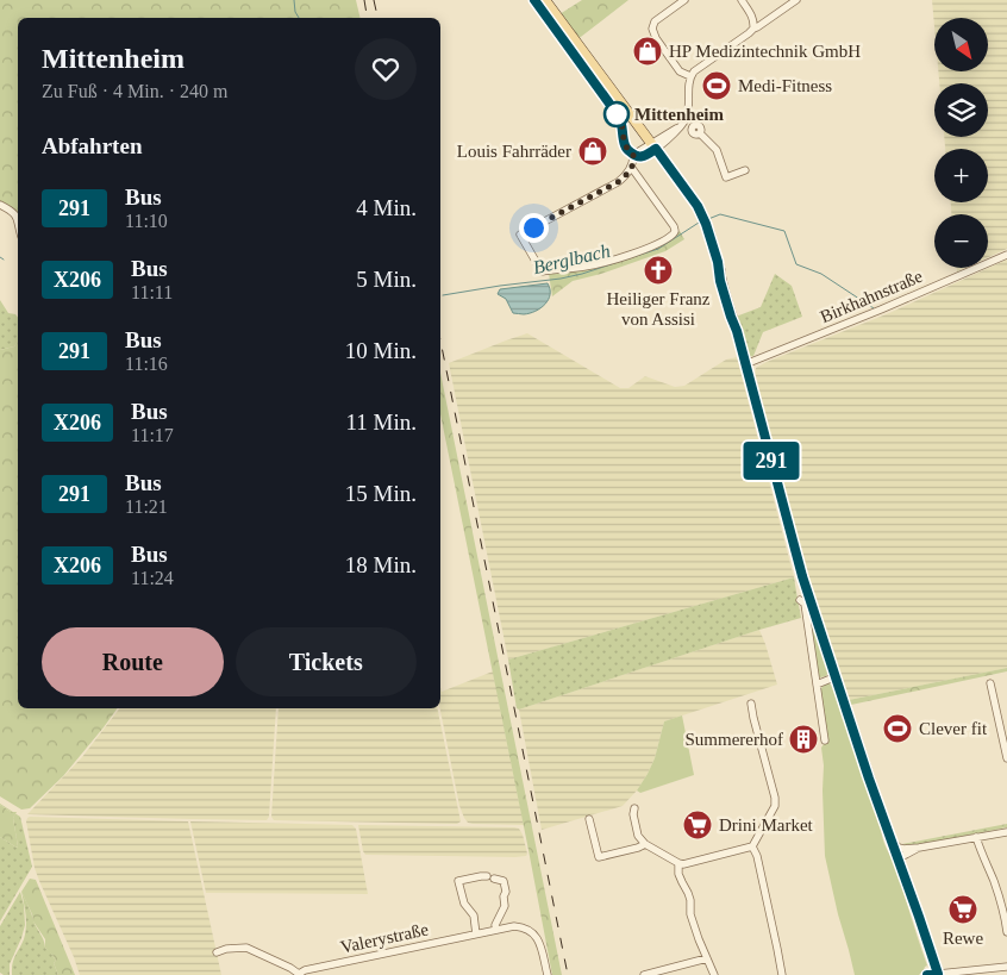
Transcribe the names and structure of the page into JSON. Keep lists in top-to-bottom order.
{
  "streets": {
    "street": ["Birkhahnstraße", "Valerystraße"]
  },
  "water": ["Berglbach"],
  "places": {
    "shop": ["HP Medizintechnik GmbH", "Louis Fahrräder"],
    "sports": ["Medi-Fitness", "Clever fit"],
    "other": ["Mittenheim"],
    "church": ["Heiliger Franz von Assisi"],
    "building": ["Summererhof"],
    "supermarket": ["Drini Market", "Rewe"]
  },
  "lines": ["bus line 291"],
  "north": "bottom right",
  "page": {
    "on_map": "291",
    "map_buttons": ["+", "−"],
    "heading": [
      ["Mittenheim", "Zu Fuß · 4 Min. · 240 m"],
      "Abfahrten"
    ],
    "list": [
      {
        "mark": "291",
        "name": "Bus",
        "note": "11:10",
        "value": "4 Min."
      },
      {
        "mark": "X206",
        "name": "Bus",
        "note": "11:11",
        "value": "5 Min."
      },
      {
        "mark": "291",
        "name": "Bus",
        "note": "11:16",
        "value": "10 Min."
      },
      {
        "mark": "X206",
        "name": "Bus",
        "note": "11:17",
        "value": "11 Min."
      },
      {
        "mark": "291",
        "name": "Bus",
        "note": "11:21",
        "value": "15 Min."
      },
      {
        "mark": "X206",
        "name": "Bus",
        "note": "11:24",
        "value": "18 Min."
      }
    ],
    "buttons": ["Route", "Tickets"]
  }
}
